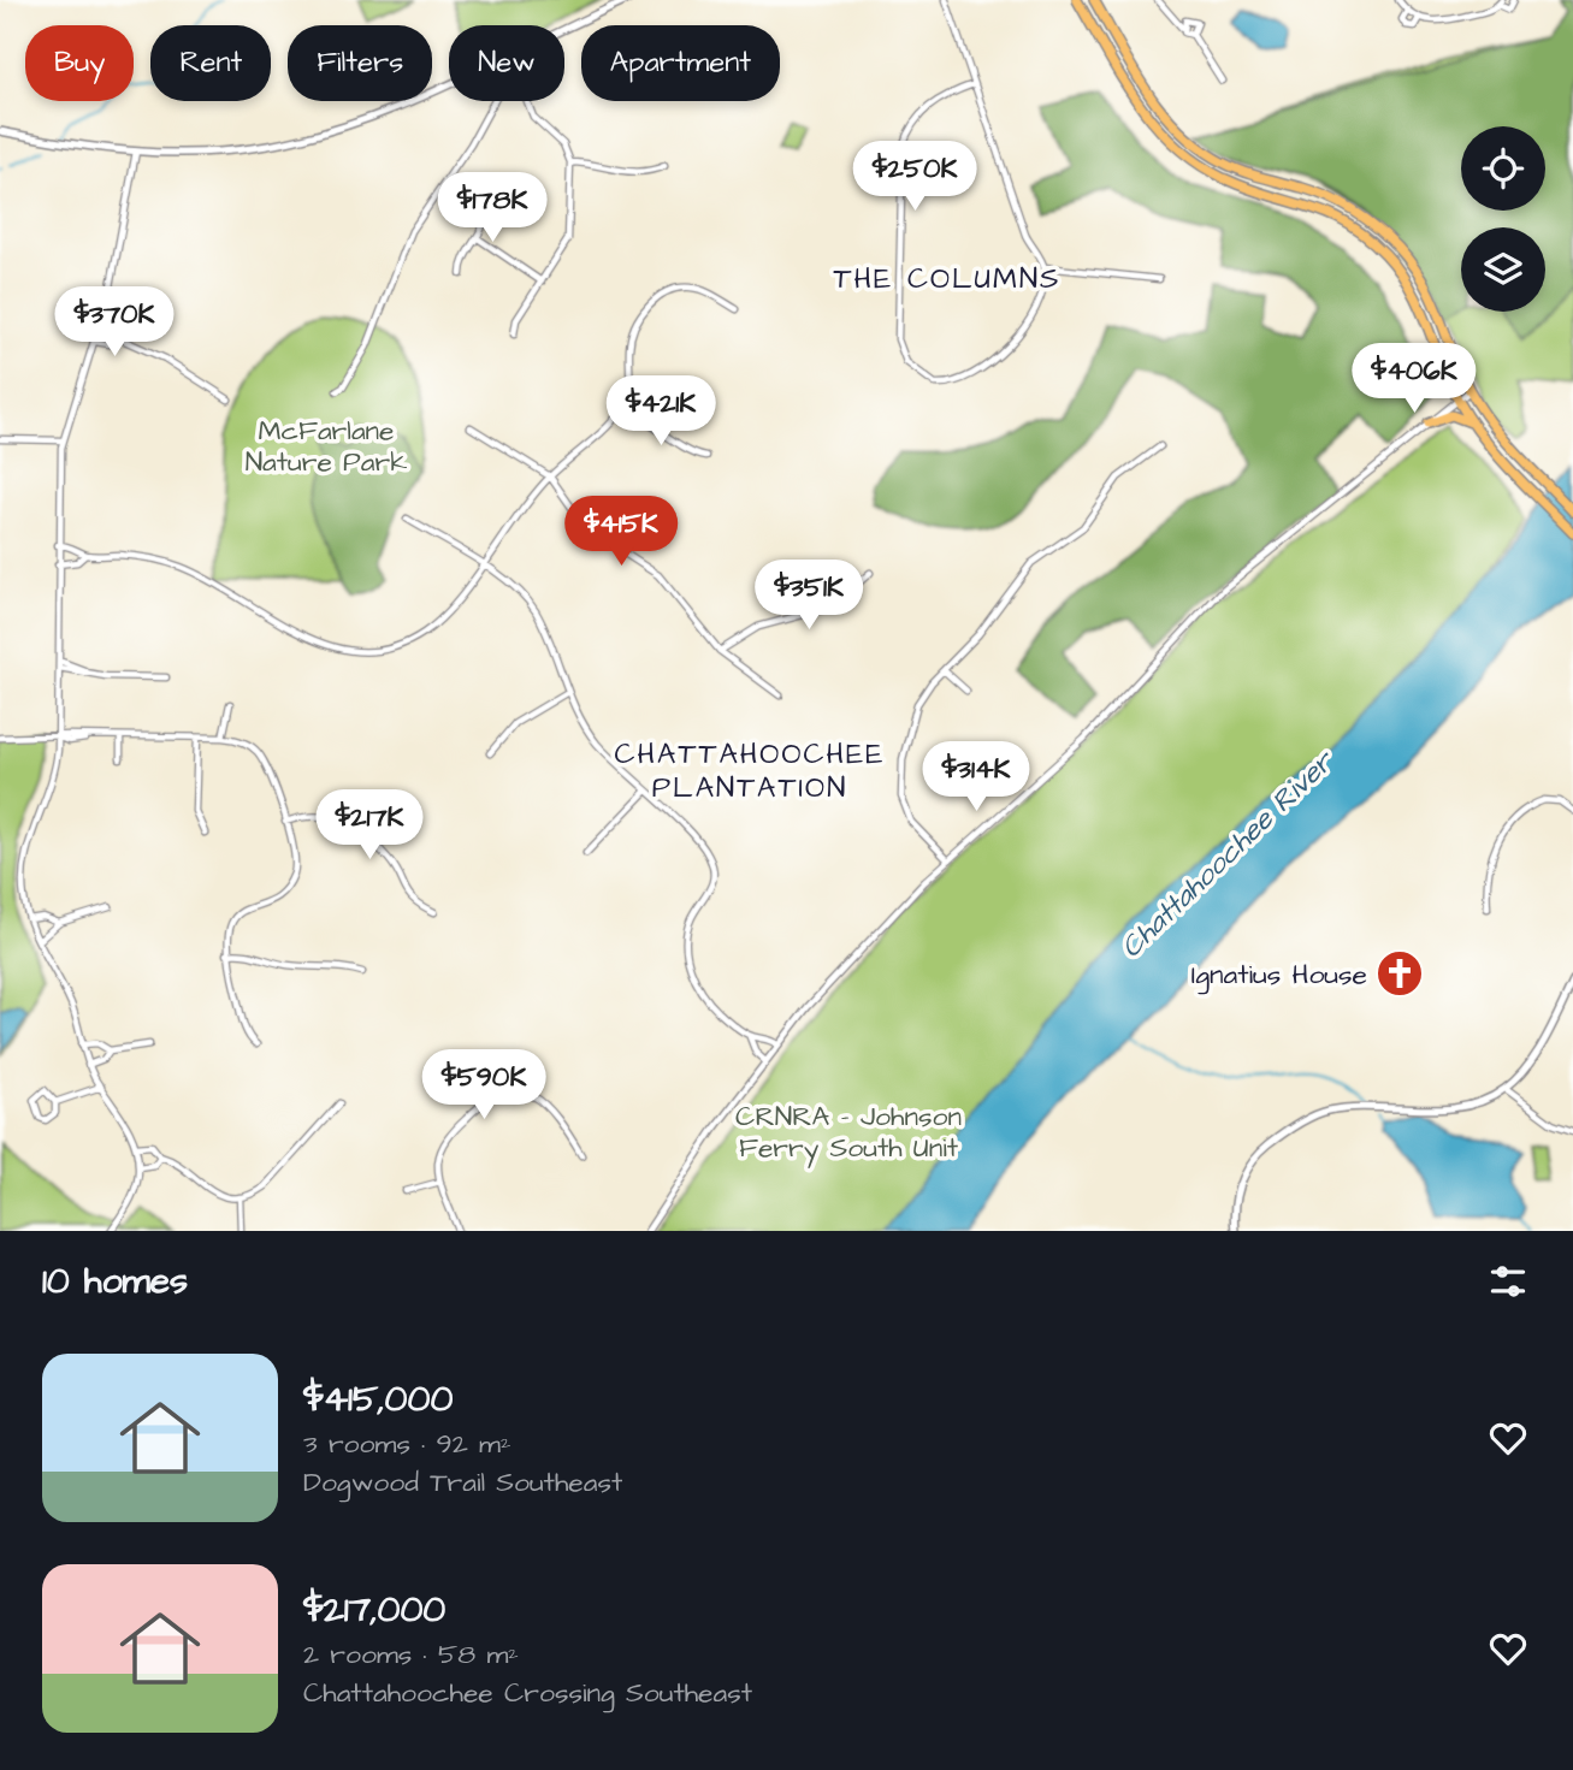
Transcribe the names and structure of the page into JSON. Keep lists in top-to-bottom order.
{
  "districts": ["THE COLUMNS", "CHATTAHOOCHEE PLANTATION"],
  "water": ["Chattahoochee River"],
  "parks": ["McFarlane Nature Park", "CRNRA - Johnson Ferry South Unit"],
  "places": {
    "church": ["Ignatius House"]
  },
  "page": {
    "chip": [
      "Buy",
      "Rent",
      "Filters",
      "New",
      "Apartment"
    ],
    "price": [
      "$250K",
      "$178K",
      "$370K",
      "$406K",
      "$421K",
      "$415K",
      "$351K",
      "$314K",
      "$217K",
      "$590K"
    ],
    "heading": "10 homes",
    "list": [
      {
        "name": "$415,000",
        "note": "3 rooms · 92 m² · Dogwood Trail Southeast"
      },
      {
        "name": "$217,000",
        "note": "2 rooms · 58 m² · Chattahoochee Crossing Southeast"
      }
    ]
  }
}
